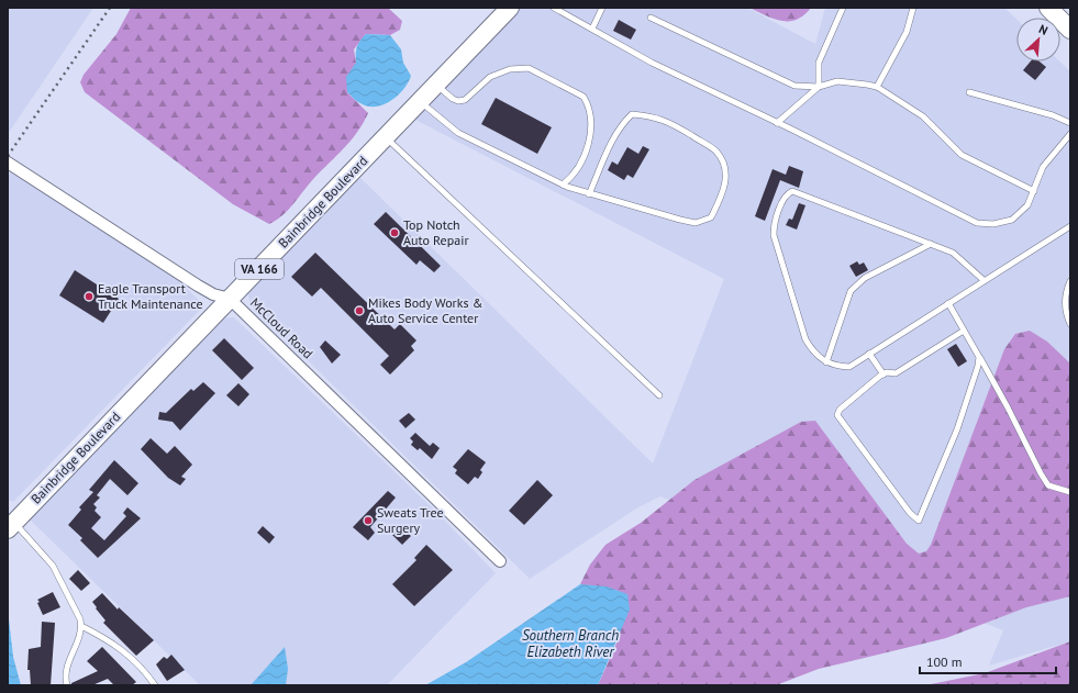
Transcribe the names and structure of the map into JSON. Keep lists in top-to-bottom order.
{
  "streets": {
    "main road": ["Bainbridge Boulevard", "VA 166"],
    "street": ["McCloud Road"]
  },
  "crossings": [
    ["Bainbridge Boulevard", "McCloud Road"]
  ],
  "water": ["Southern Branch Elizabeth River"],
  "places": [
    "Top Notch Auto Repair",
    "Eagle Transport Truck Maintenance",
    "Mikes Body Works & Auto Service Center",
    "Sweats Tree Surgery"
  ],
  "scale_bar": "100 m",
  "north": "top right"
}
